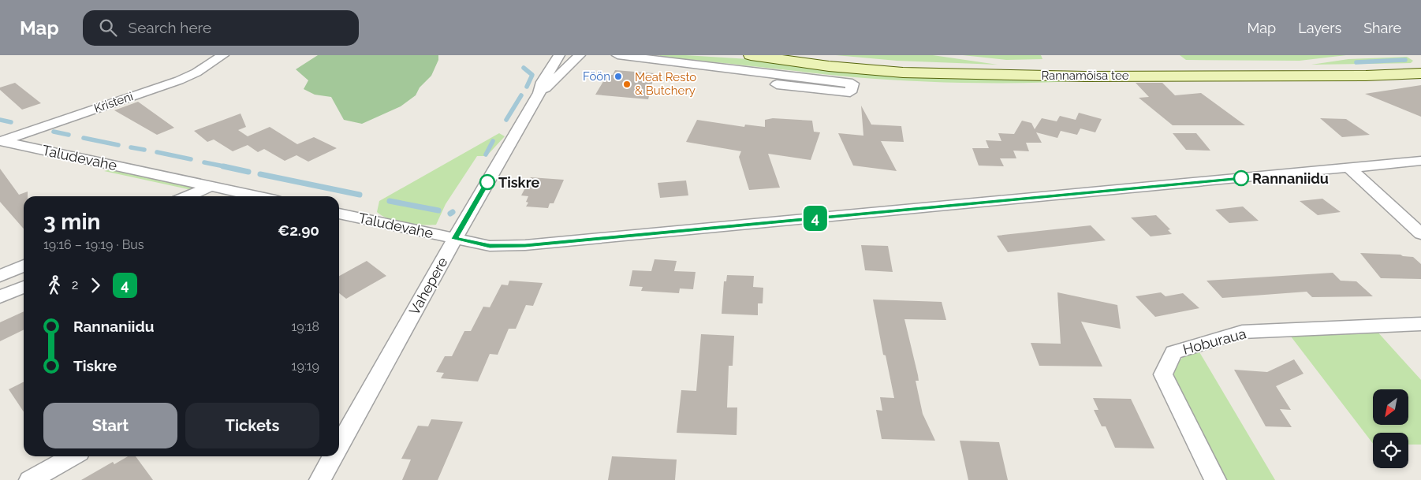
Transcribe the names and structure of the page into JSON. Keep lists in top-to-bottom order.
{
  "streets": {
    "street": [
      "Rannamõisa tee",
      "Kristeni",
      "Taludevahe",
      "Vahepere",
      "Hoburaua"
    ]
  },
  "crossings": [
    ["Kristeni", "Taludevahe"],
    ["Taludevahe", "Vahepere"]
  ],
  "places": [
    "Föön",
    "Meat Resto & Butchery",
    "Rannaniidu",
    "Tiskre"
  ],
  "lines": ["bus line 4"],
  "north": "bottom left",
  "page": {
    "header": "Map",
    "search": "Search here",
    "nav": ["Map", "Layers", "Share"],
    "on_map": "4",
    "heading": ["3 min", "19:16 – 19:19 · Bus", "€2.90"],
    "legs": ["2", "4"],
    "list": [
      {
        "name": "Rannaniidu",
        "value": "19:18"
      },
      {
        "name": "Tiskre",
        "value": "19:19"
      }
    ],
    "buttons": ["Start", "Tickets"]
  }
}
